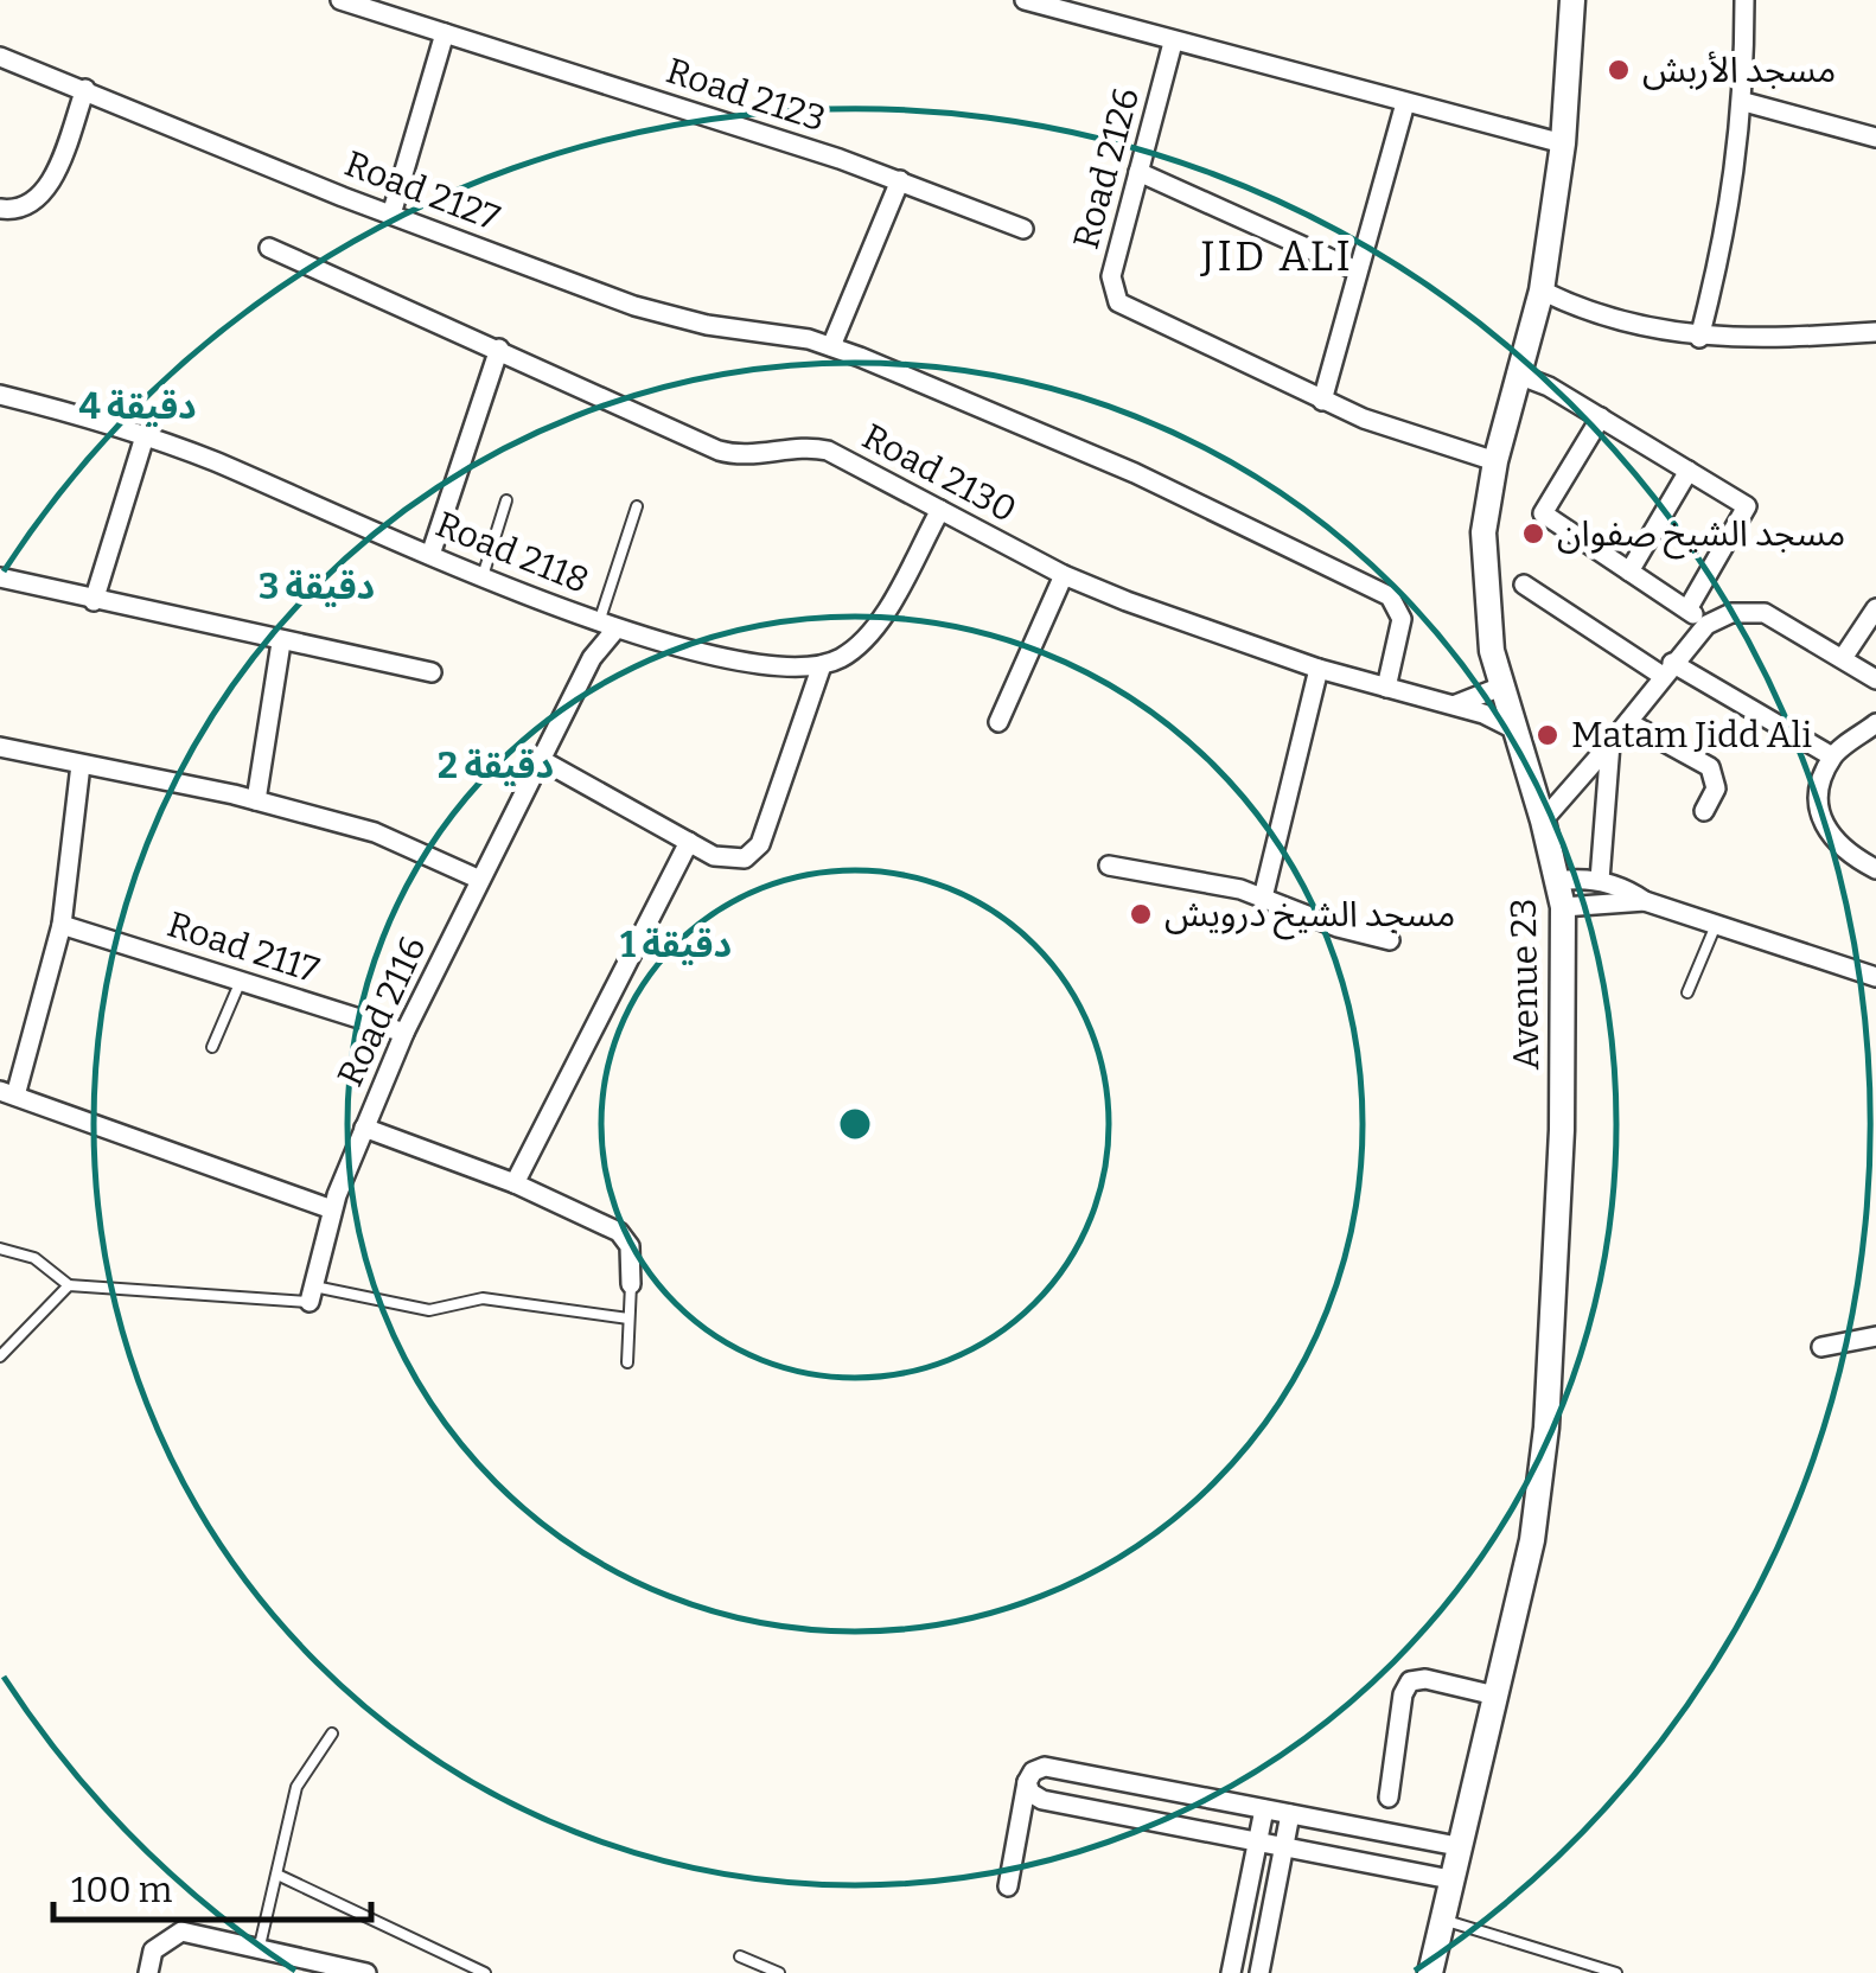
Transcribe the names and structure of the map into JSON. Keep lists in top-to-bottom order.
{
  "streets": {
    "street": [
      "Road 2123",
      "Road 2126",
      "Road 2127",
      "Road 2130",
      "Road 2118",
      "Road 2117",
      "Avenue 23",
      "Road 2116"
    ]
  },
  "crossings": [
    ["Road 2126", "Avenue 23"],
    ["Road 2127", "Road 2130"],
    ["Road 2130", "Avenue 23"],
    ["Road 2118", "Road 2116"],
    ["Road 2117", "Road 2116"]
  ],
  "districts": ["JID ALI"],
  "places": [
    "مسجد الأربش",
    "مسجد الشيخ صفوان",
    "Matam Jidd Ali",
    "مسجد الشيخ درويش"
  ],
  "scale_bar": "100 m",
  "rings": [
    "4 دقيقة",
    "3 دقيقة",
    "2 دقيقة",
    "1 دقيقة"
  ]
}
